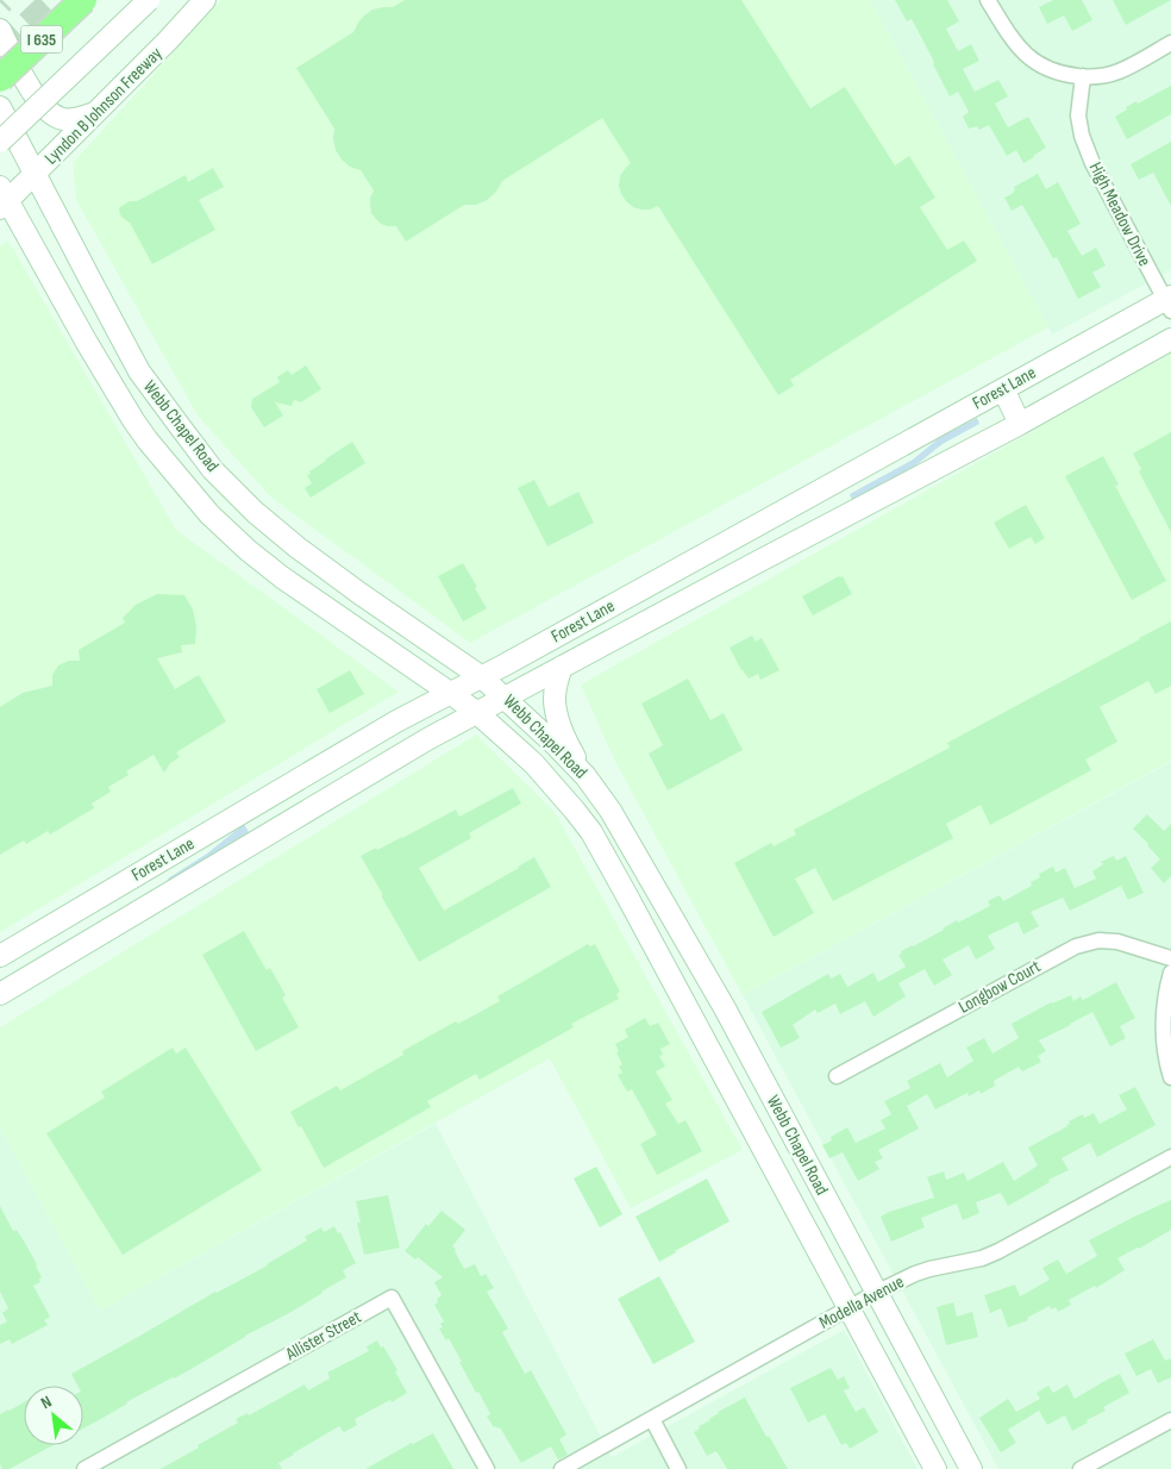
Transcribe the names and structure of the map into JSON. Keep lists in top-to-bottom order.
{
  "streets": {
    "highway": ["I 635"],
    "main road": ["Lyndon B Johnson Freeway", "Forest Lane", "Webb Chapel Road"],
    "street": [
      "High Meadow Drive",
      "Longbow Court",
      "Modella Avenue",
      "Allister Street"
    ]
  },
  "crossings": [
    ["Lyndon B Johnson Freeway", "Webb Chapel Road"],
    ["High Meadow Drive", "Forest Lane"],
    ["Forest Lane", "Webb Chapel Road"],
    ["Webb Chapel Road", "Modella Avenue"]
  ],
  "north": "top left"
}
